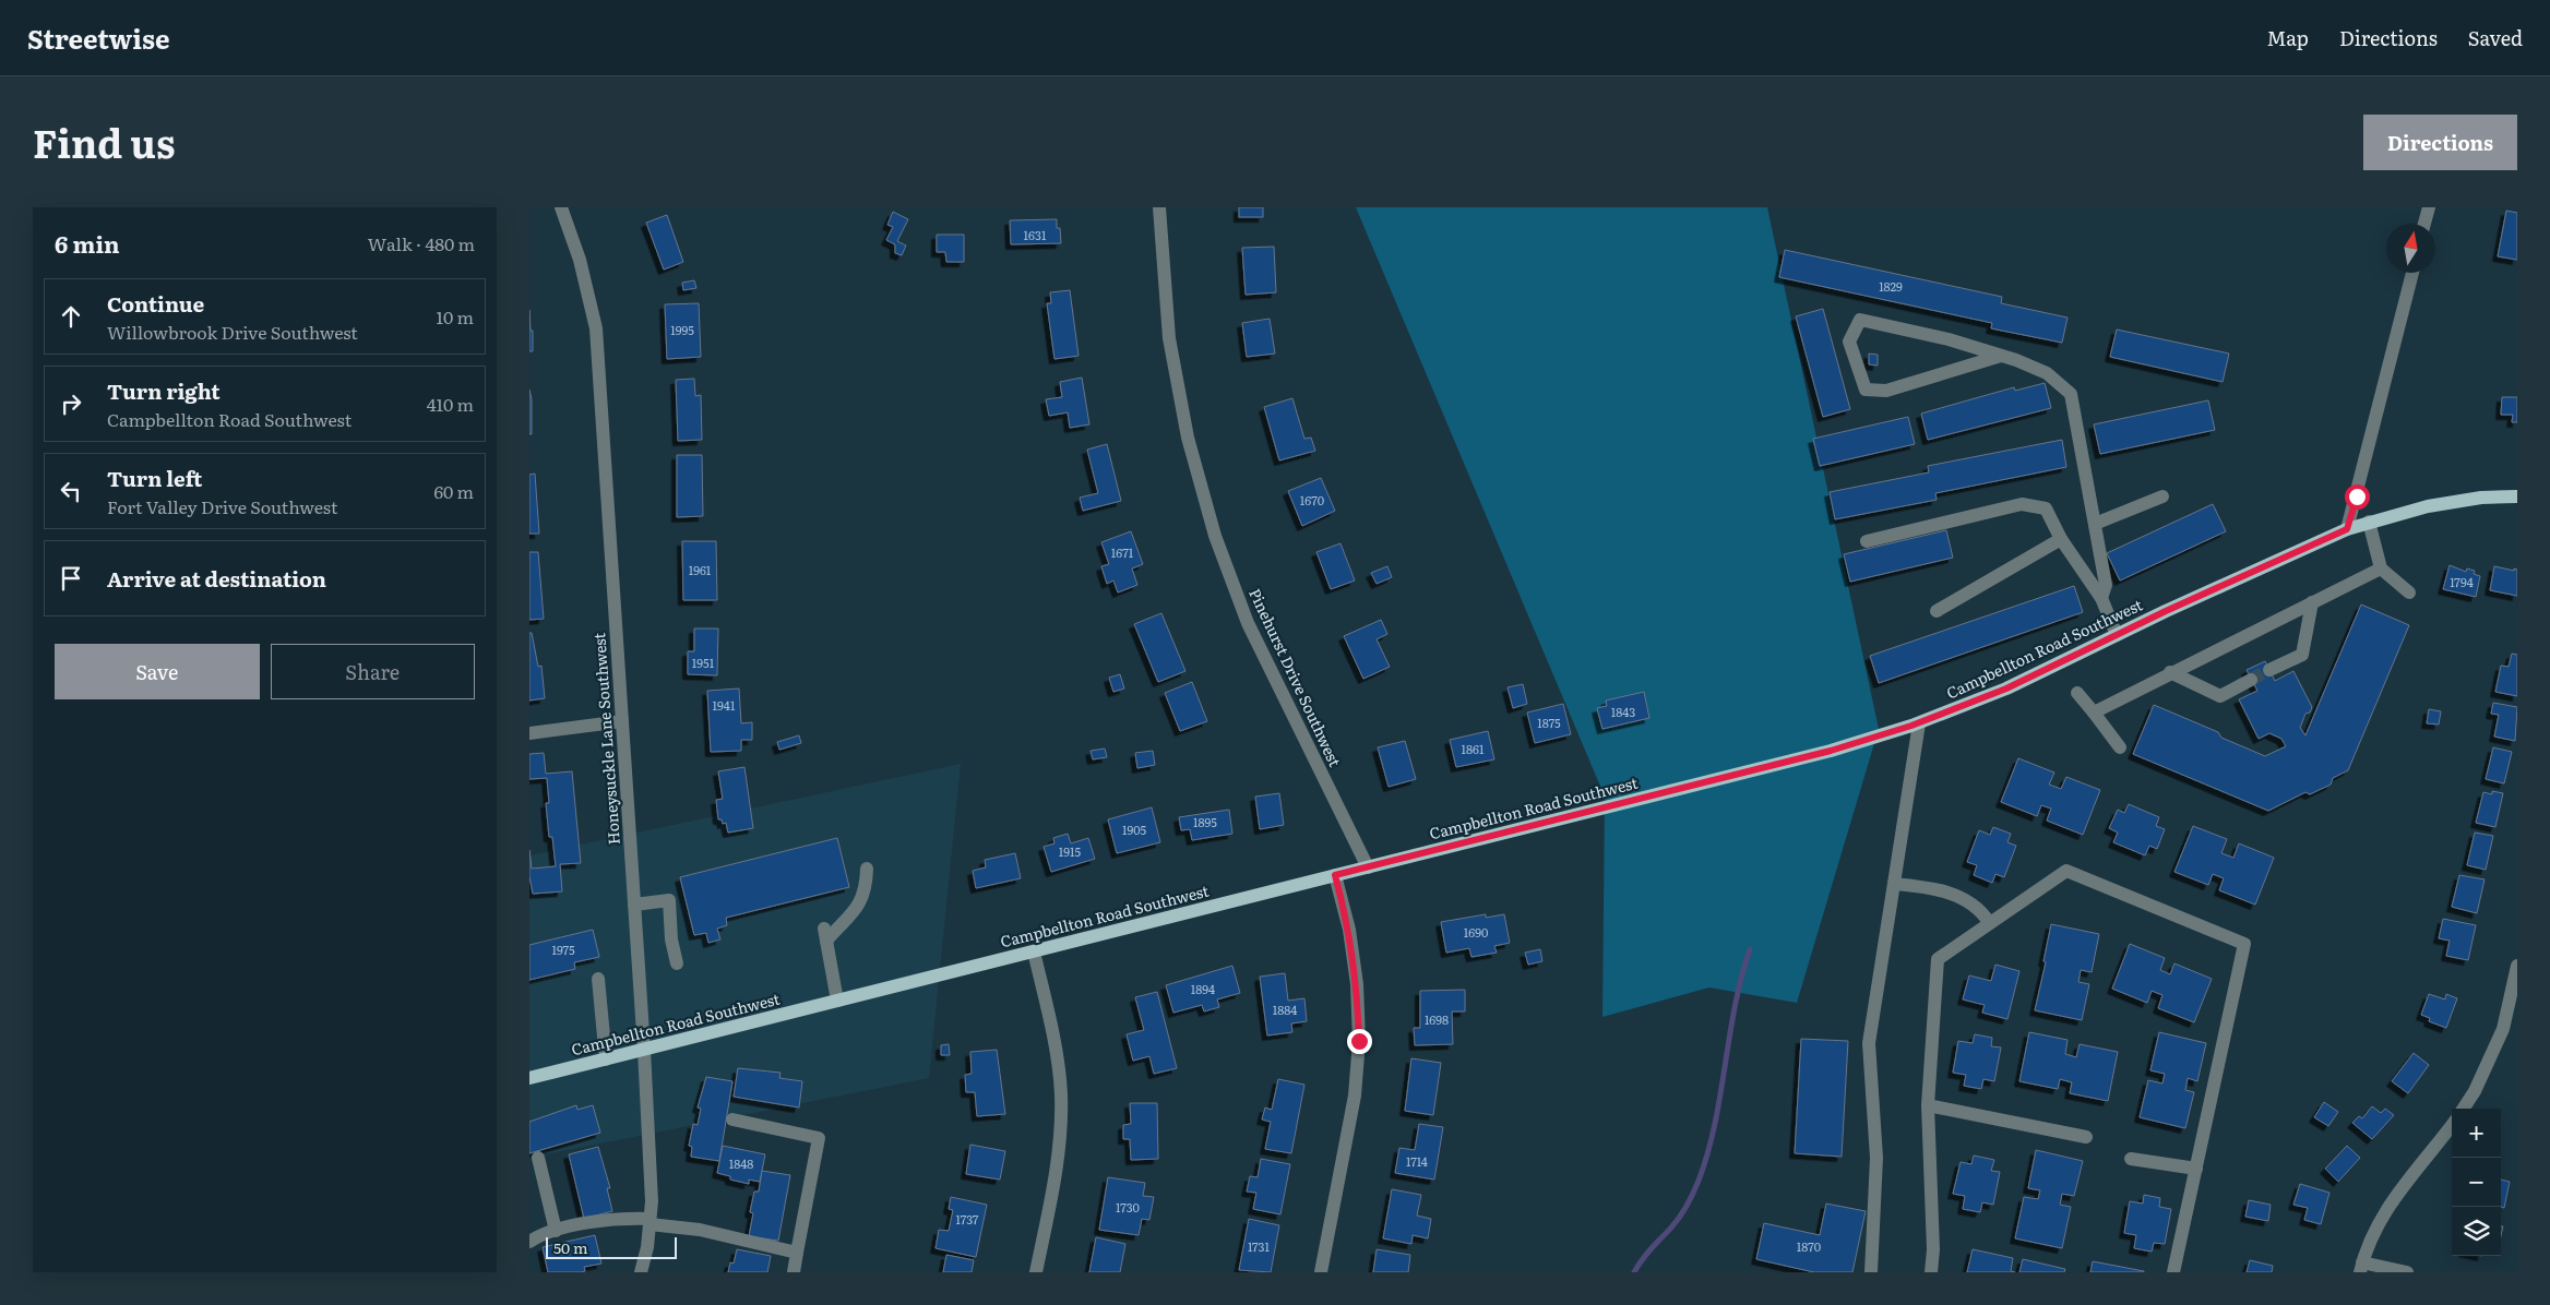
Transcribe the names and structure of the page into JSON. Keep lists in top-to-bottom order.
{
  "streets": {
    "main road": ["Campbellton Road Southwest"],
    "street": ["Pinehurst Drive Southwest", "Honeysuckle Lane Southwest"]
  },
  "crossings": [
    ["Campbellton Road Southwest", "Pinehurst Drive Southwest"],
    ["Campbellton Road Southwest", "Honeysuckle Lane Southwest"]
  ],
  "house_numbers": [
    "1631",
    "1829",
    "1995",
    "1670",
    "1671",
    "1961",
    "1794",
    "1951",
    "1941",
    "1843",
    "1875",
    "1861",
    "1895",
    "1905",
    "1915",
    "1690",
    "1975",
    "1894",
    "1884",
    "1698",
    "1714",
    "1848",
    "1730",
    "1737",
    "1731",
    "1870"
  ],
  "scale_bar": "50 m",
  "north": "top",
  "page": {
    "header": "Streetwise",
    "nav": ["Map", "Directions", "Saved"],
    "title": "Find us",
    "buttons": [
      "Directions",
      ["Save", "Share"]
    ],
    "heading": ["6 min", "Walk · 480 m"],
    "list": [
      ["Continue", "Willowbrook Drive Southwest", "10 m"],
      ["Turn right", "Campbellton Road Southwest", "410 m"],
      ["Turn left", "Fort Valley Drive Southwest", "60 m"],
      "Arrive at destination"
    ],
    "map_buttons": ["+", "−"],
    "scale": "50 m"
  }
}
